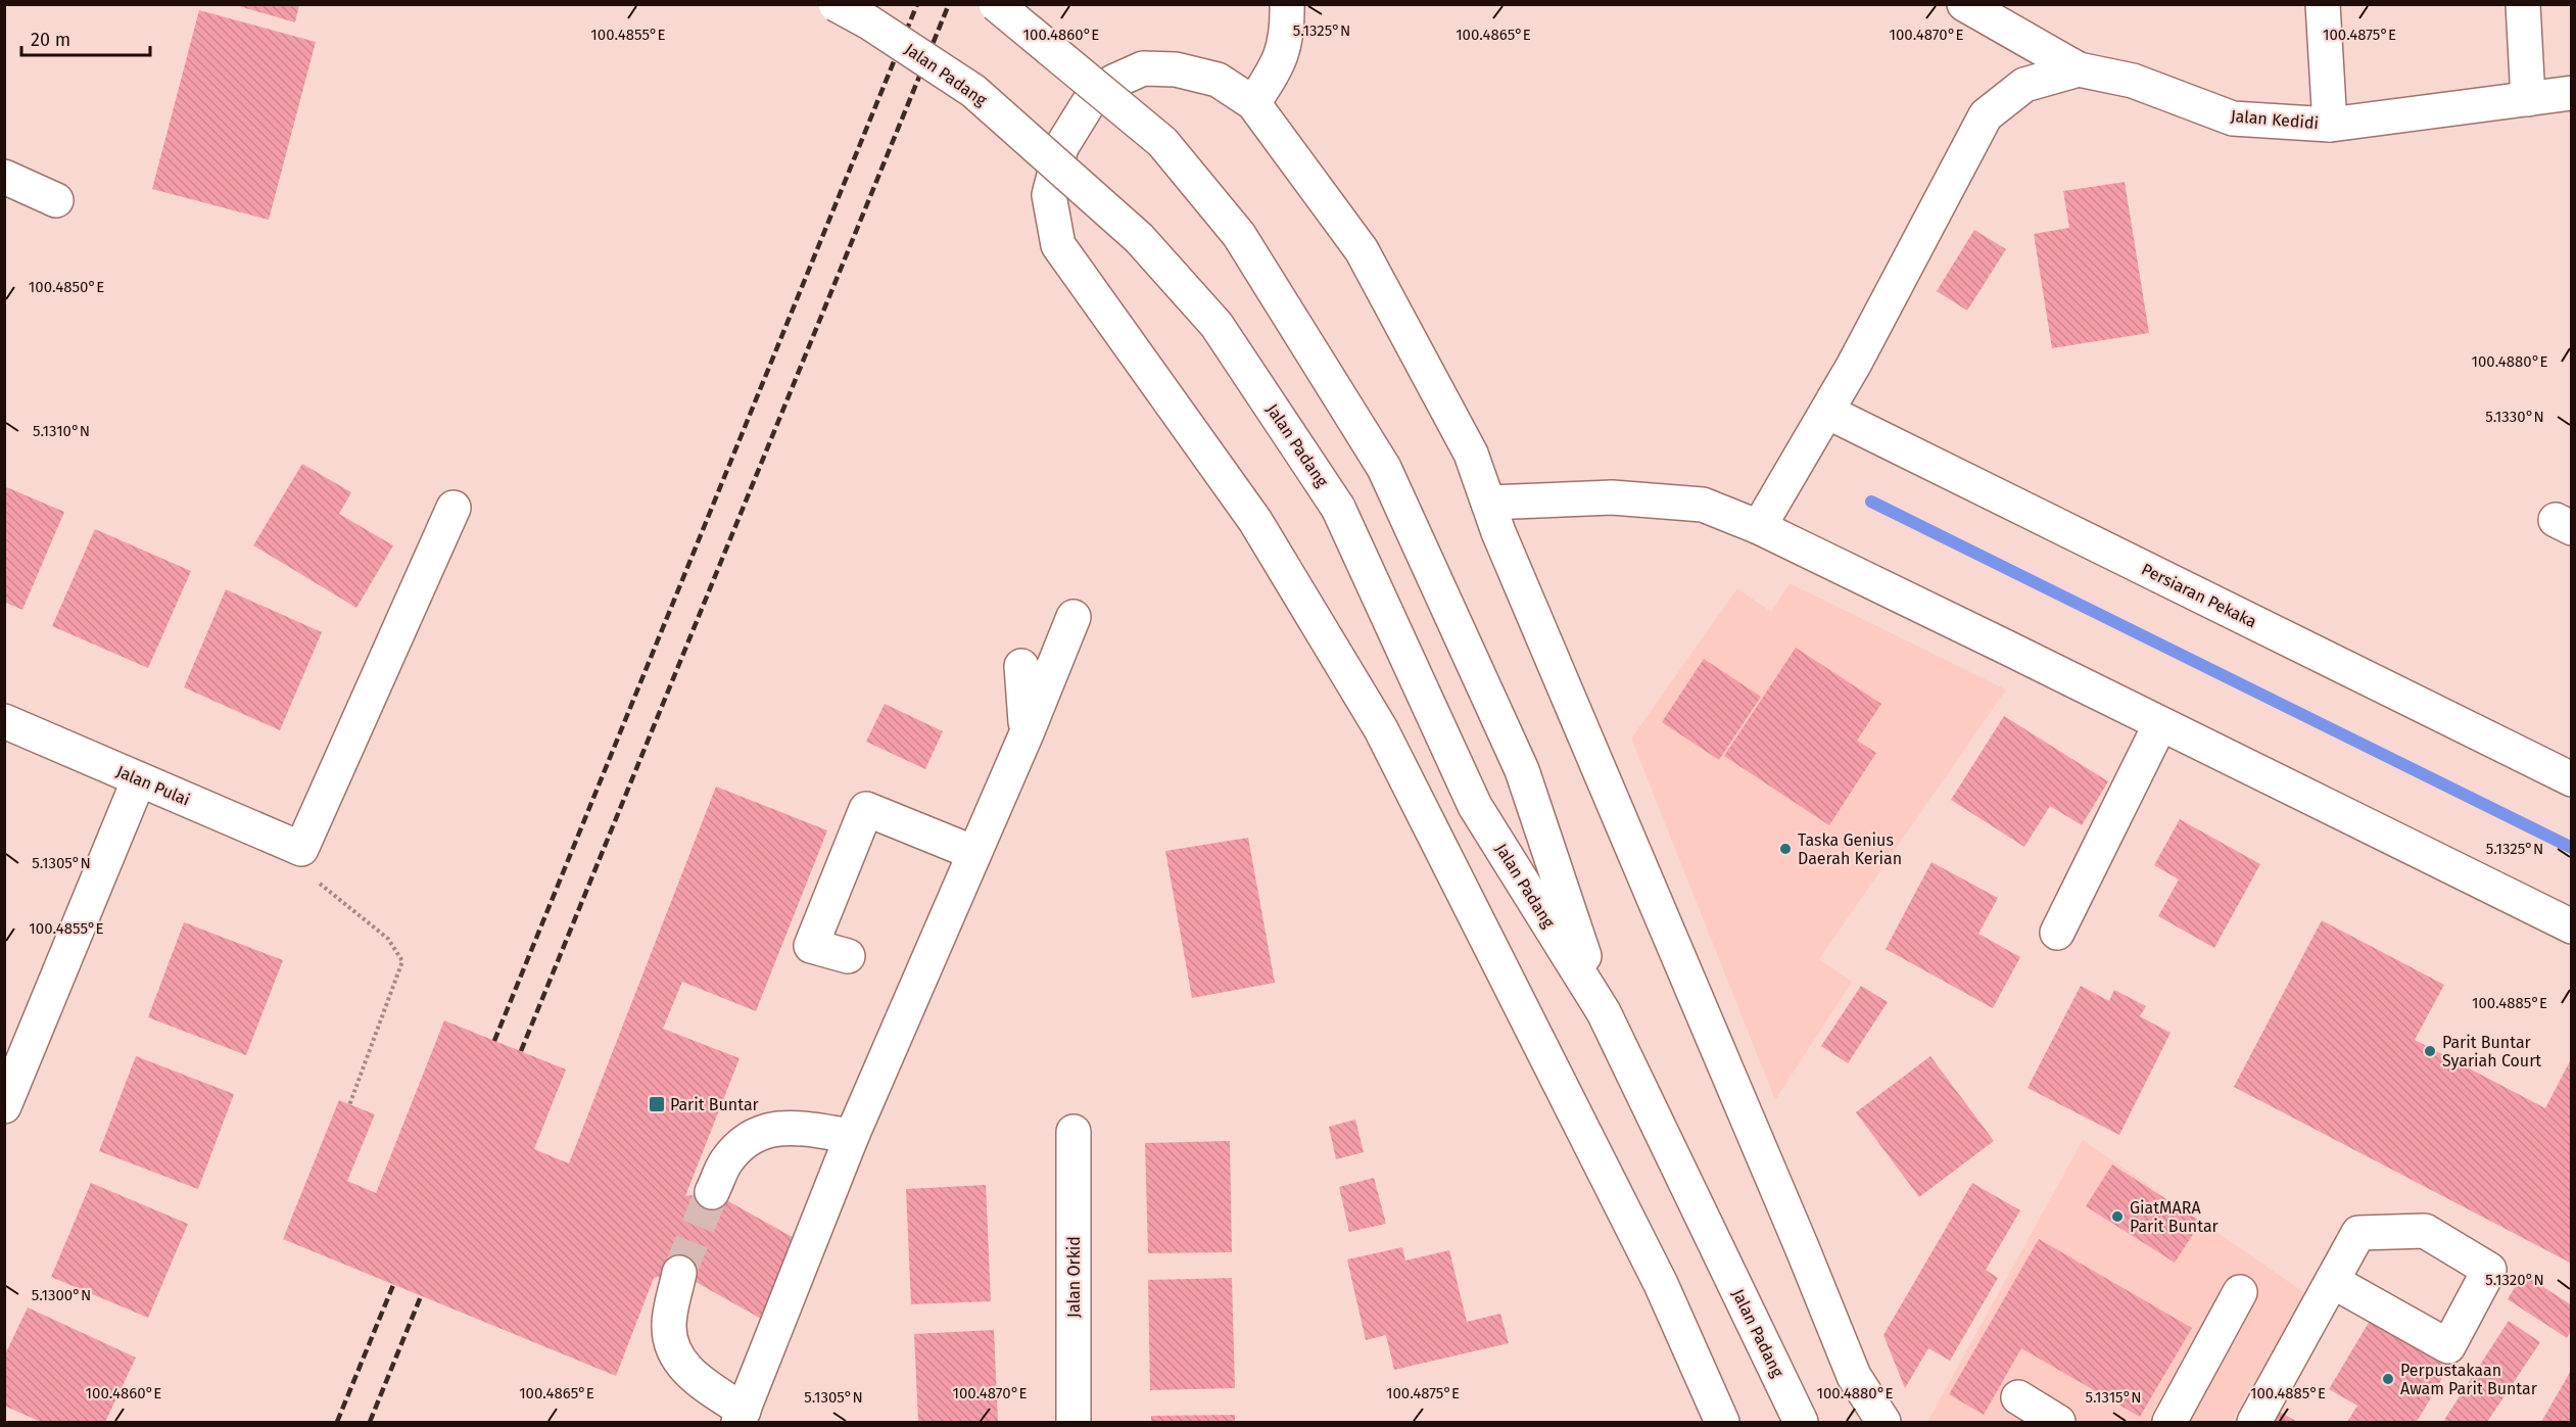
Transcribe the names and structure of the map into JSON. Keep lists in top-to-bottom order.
{
  "streets": {
    "street": [
      "Jalan Padang",
      "Jalan Kedidi",
      "Persiaran Pekaka",
      "Jalan Pulai",
      "Jalan Orkid"
    ]
  },
  "places": {
    "other": [
      "Taska Genius Daerah Kerian",
      "Parit Buntar Syariah Court",
      "GiatMARA Parit Buntar",
      "Perpustakaan Awam Parit Buntar"
    ],
    "transit": ["Parit Buntar"]
  },
  "scale_bar": "20 m",
  "coordinates": [
    "5.1325°N",
    "100.4855°E",
    "100.4860°E",
    "100.4865°E",
    "100.4870°E",
    "100.4875°E",
    "100.4850°E",
    "100.4880°E",
    "5.1330°N",
    "5.1310°N",
    "5.1305°N",
    "100.4885°E",
    "5.1320°N",
    "5.1300°N",
    "5.1315°N"
  ]
}
